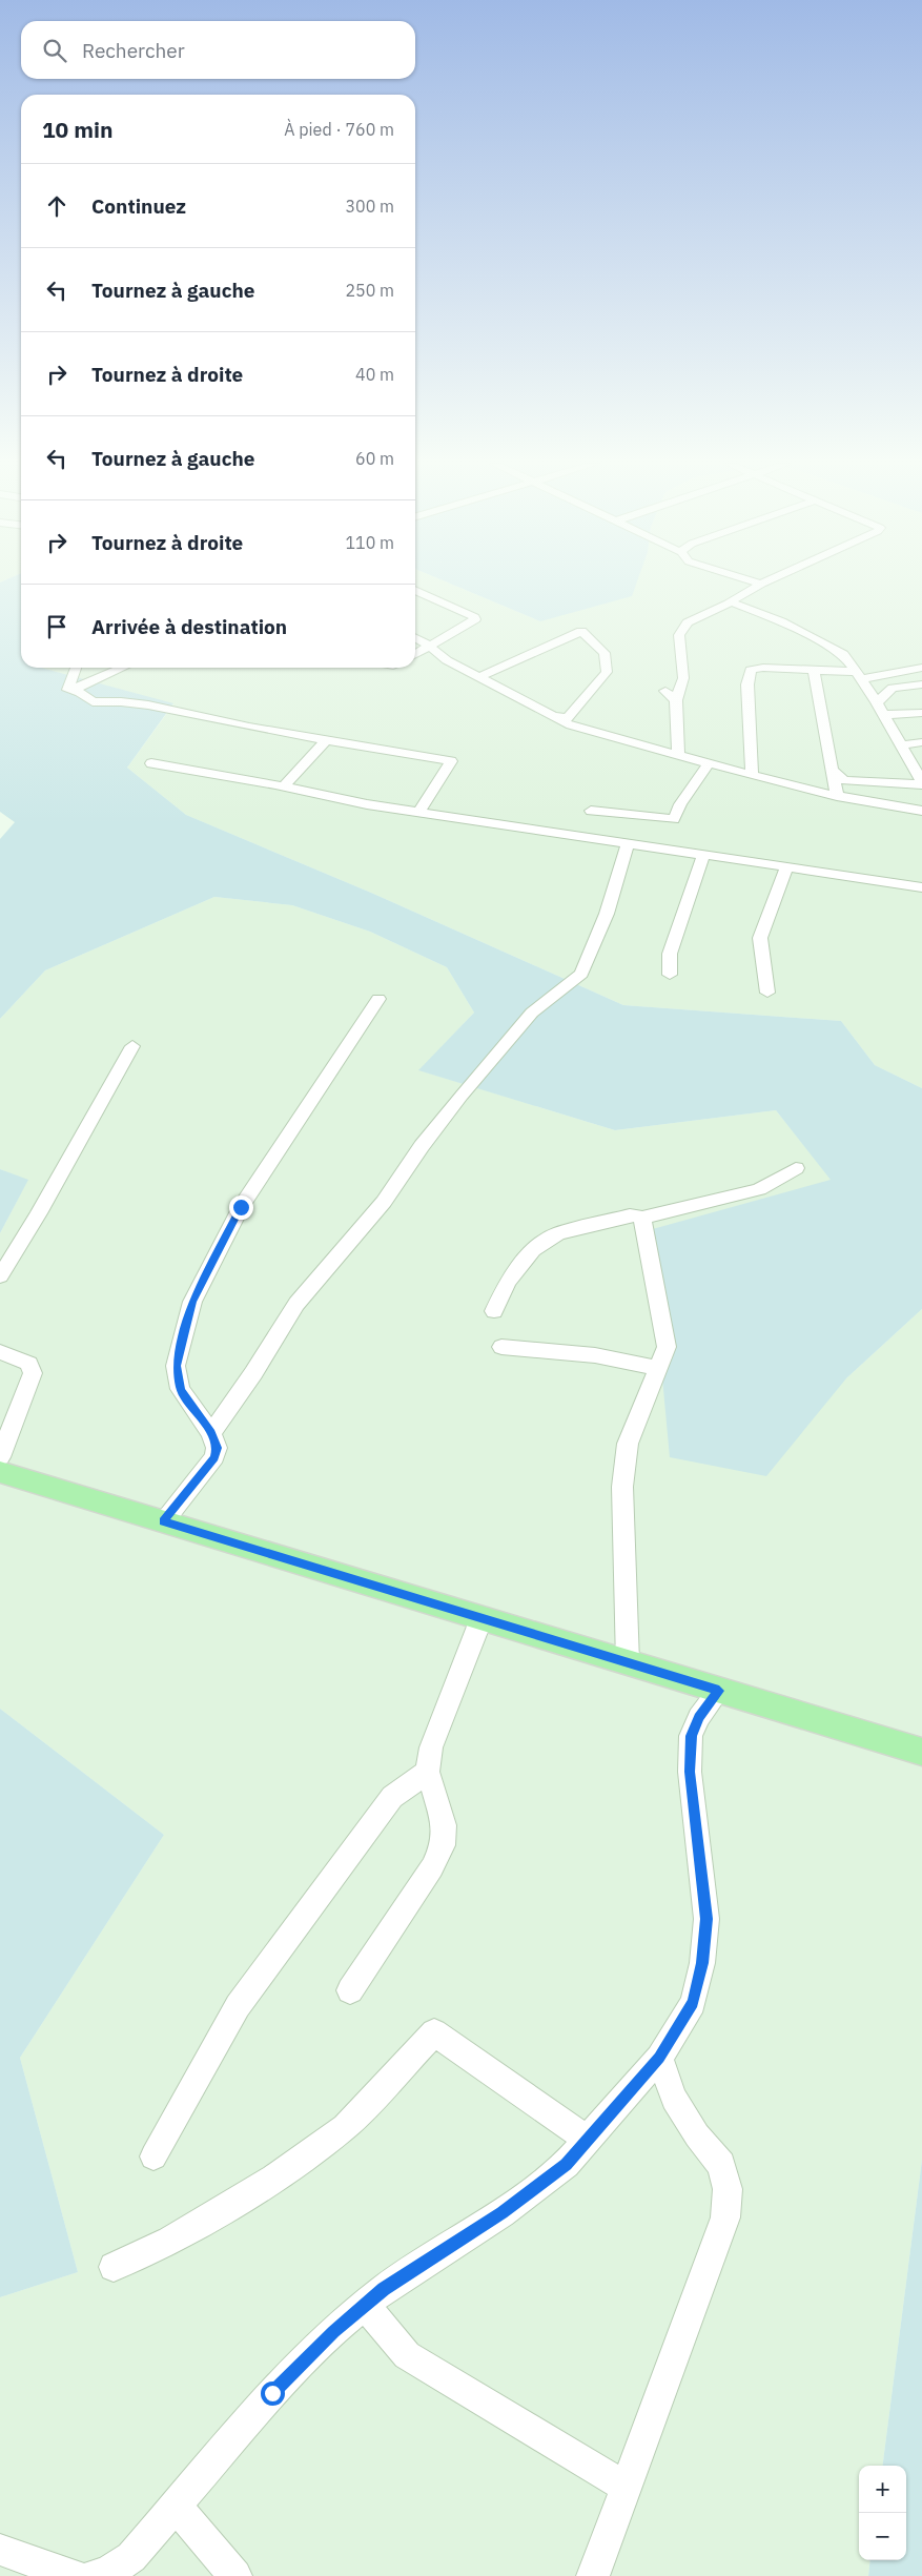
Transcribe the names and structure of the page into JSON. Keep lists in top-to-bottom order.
{
  "page": {
    "search": "Rechercher",
    "heading": ["10 min", "À pied · 760 m"],
    "list": [
      ["Continuez", "300 m"],
      ["Tournez à gauche", "250 m"],
      ["Tournez à droite", "40 m"],
      ["Tournez à gauche", "60 m"],
      ["Tournez à droite", "110 m"],
      "Arrivée à destination"
    ],
    "map_buttons": ["+", "−"]
  }
}
